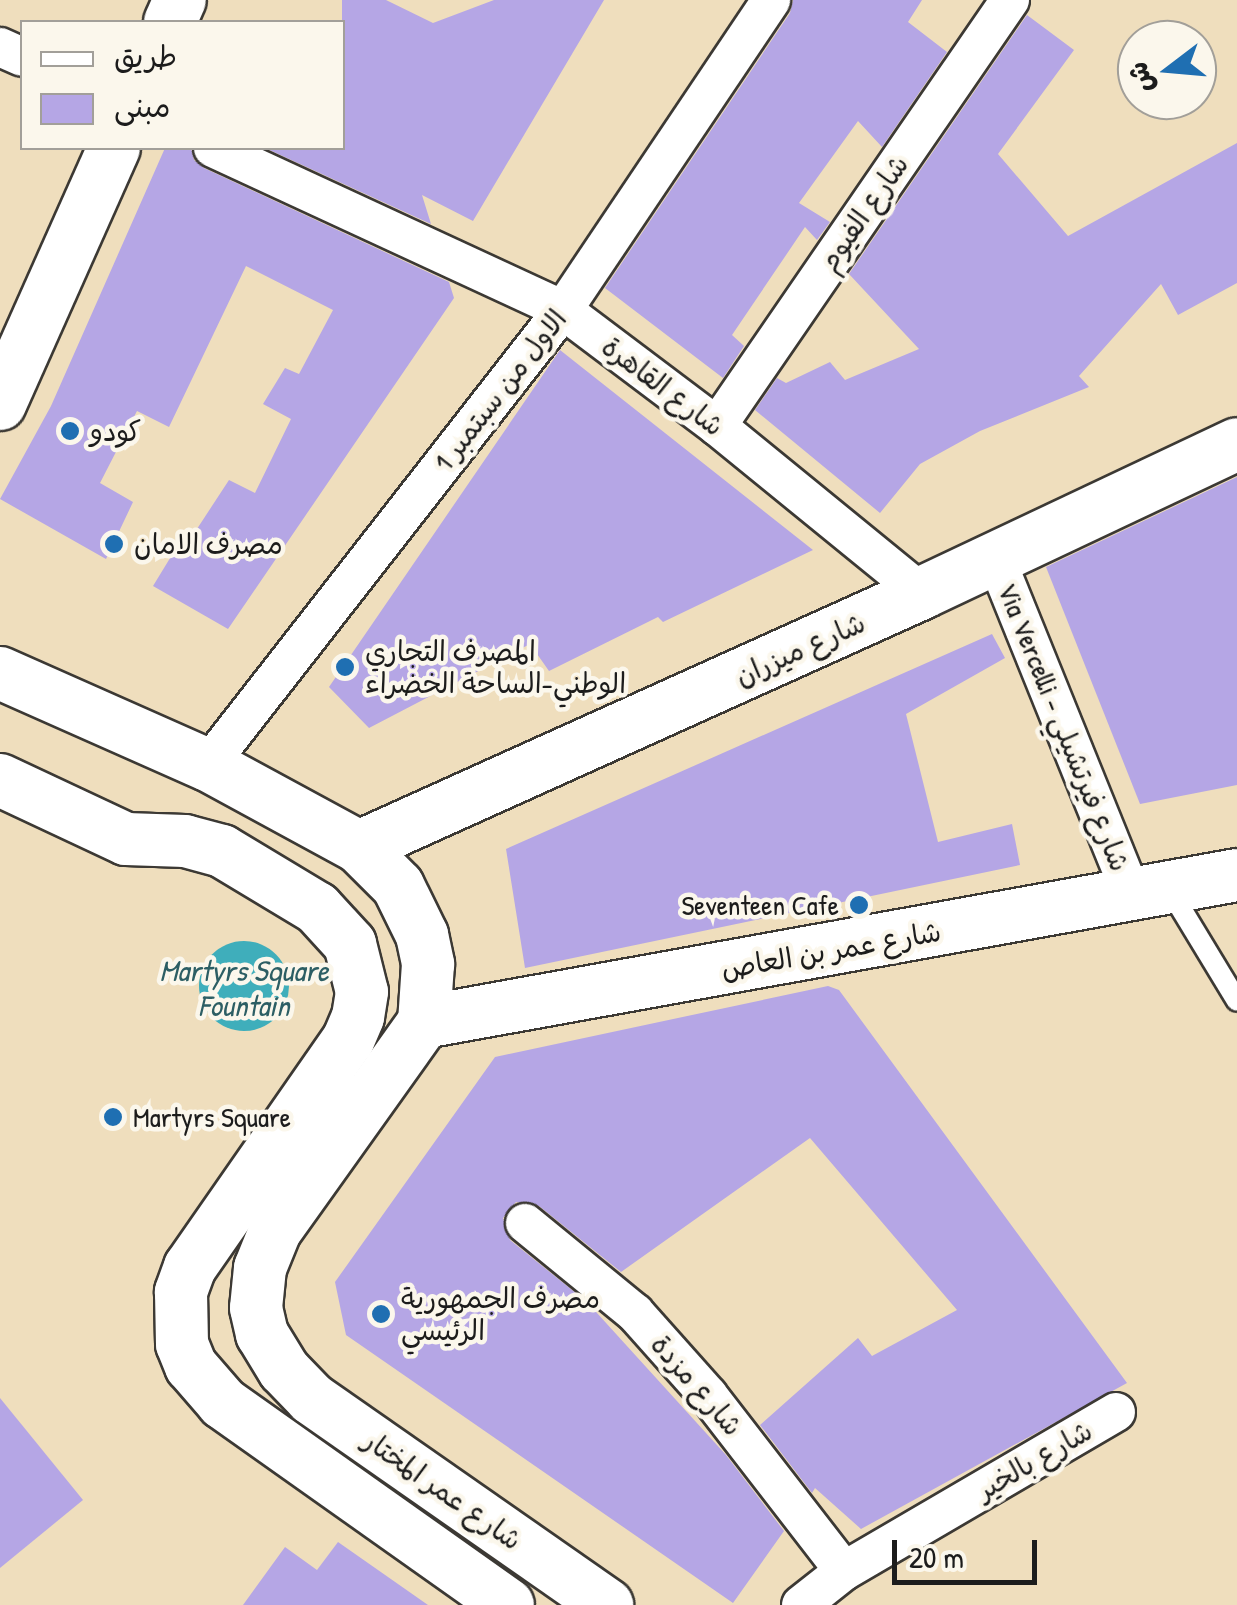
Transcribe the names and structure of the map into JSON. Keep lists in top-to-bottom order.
{
  "streets": {
    "main road": ["شارع ميزران", "شارع عمر بن العاص", "شارع عمر المختار"],
    "street": [
      "شارع الفيوم",
      "شارع القاهرة",
      "الاول من سبتمبر 1",
      "Via Vercelli - شارع فيرتشيلي",
      "شارع مزدة",
      "شارع بالخير"
    ]
  },
  "crossings": [
    ["شارع الفيوم", "شارع القاهرة"],
    ["شارع القاهرة", "الاول من سبتمبر 1"],
    ["شارع القاهرة", "شارع ميزران"],
    ["شارع ميزران", "Via Vercelli - شارع فيرتشيلي"],
    ["Via Vercelli - شارع فيرتشيلي", "شارع عمر بن العاص"],
    ["شارع عمر بن العاص", "شارع عمر المختار"],
    ["شارع مزدة", "شارع بالخير"]
  ],
  "water": ["Martyrs Square Fountain"],
  "places": [
    "كودو",
    "مصرف الامان",
    "المصرف التجاري الوطني-الساحة الخضراء",
    "Seventeen Cafe",
    "Martyrs Square",
    "مصرف الجمهورية الرئيسي"
  ],
  "legend": ["طريق", "مبنى"],
  "scale_bar": "20 m",
  "north": "left"
}
